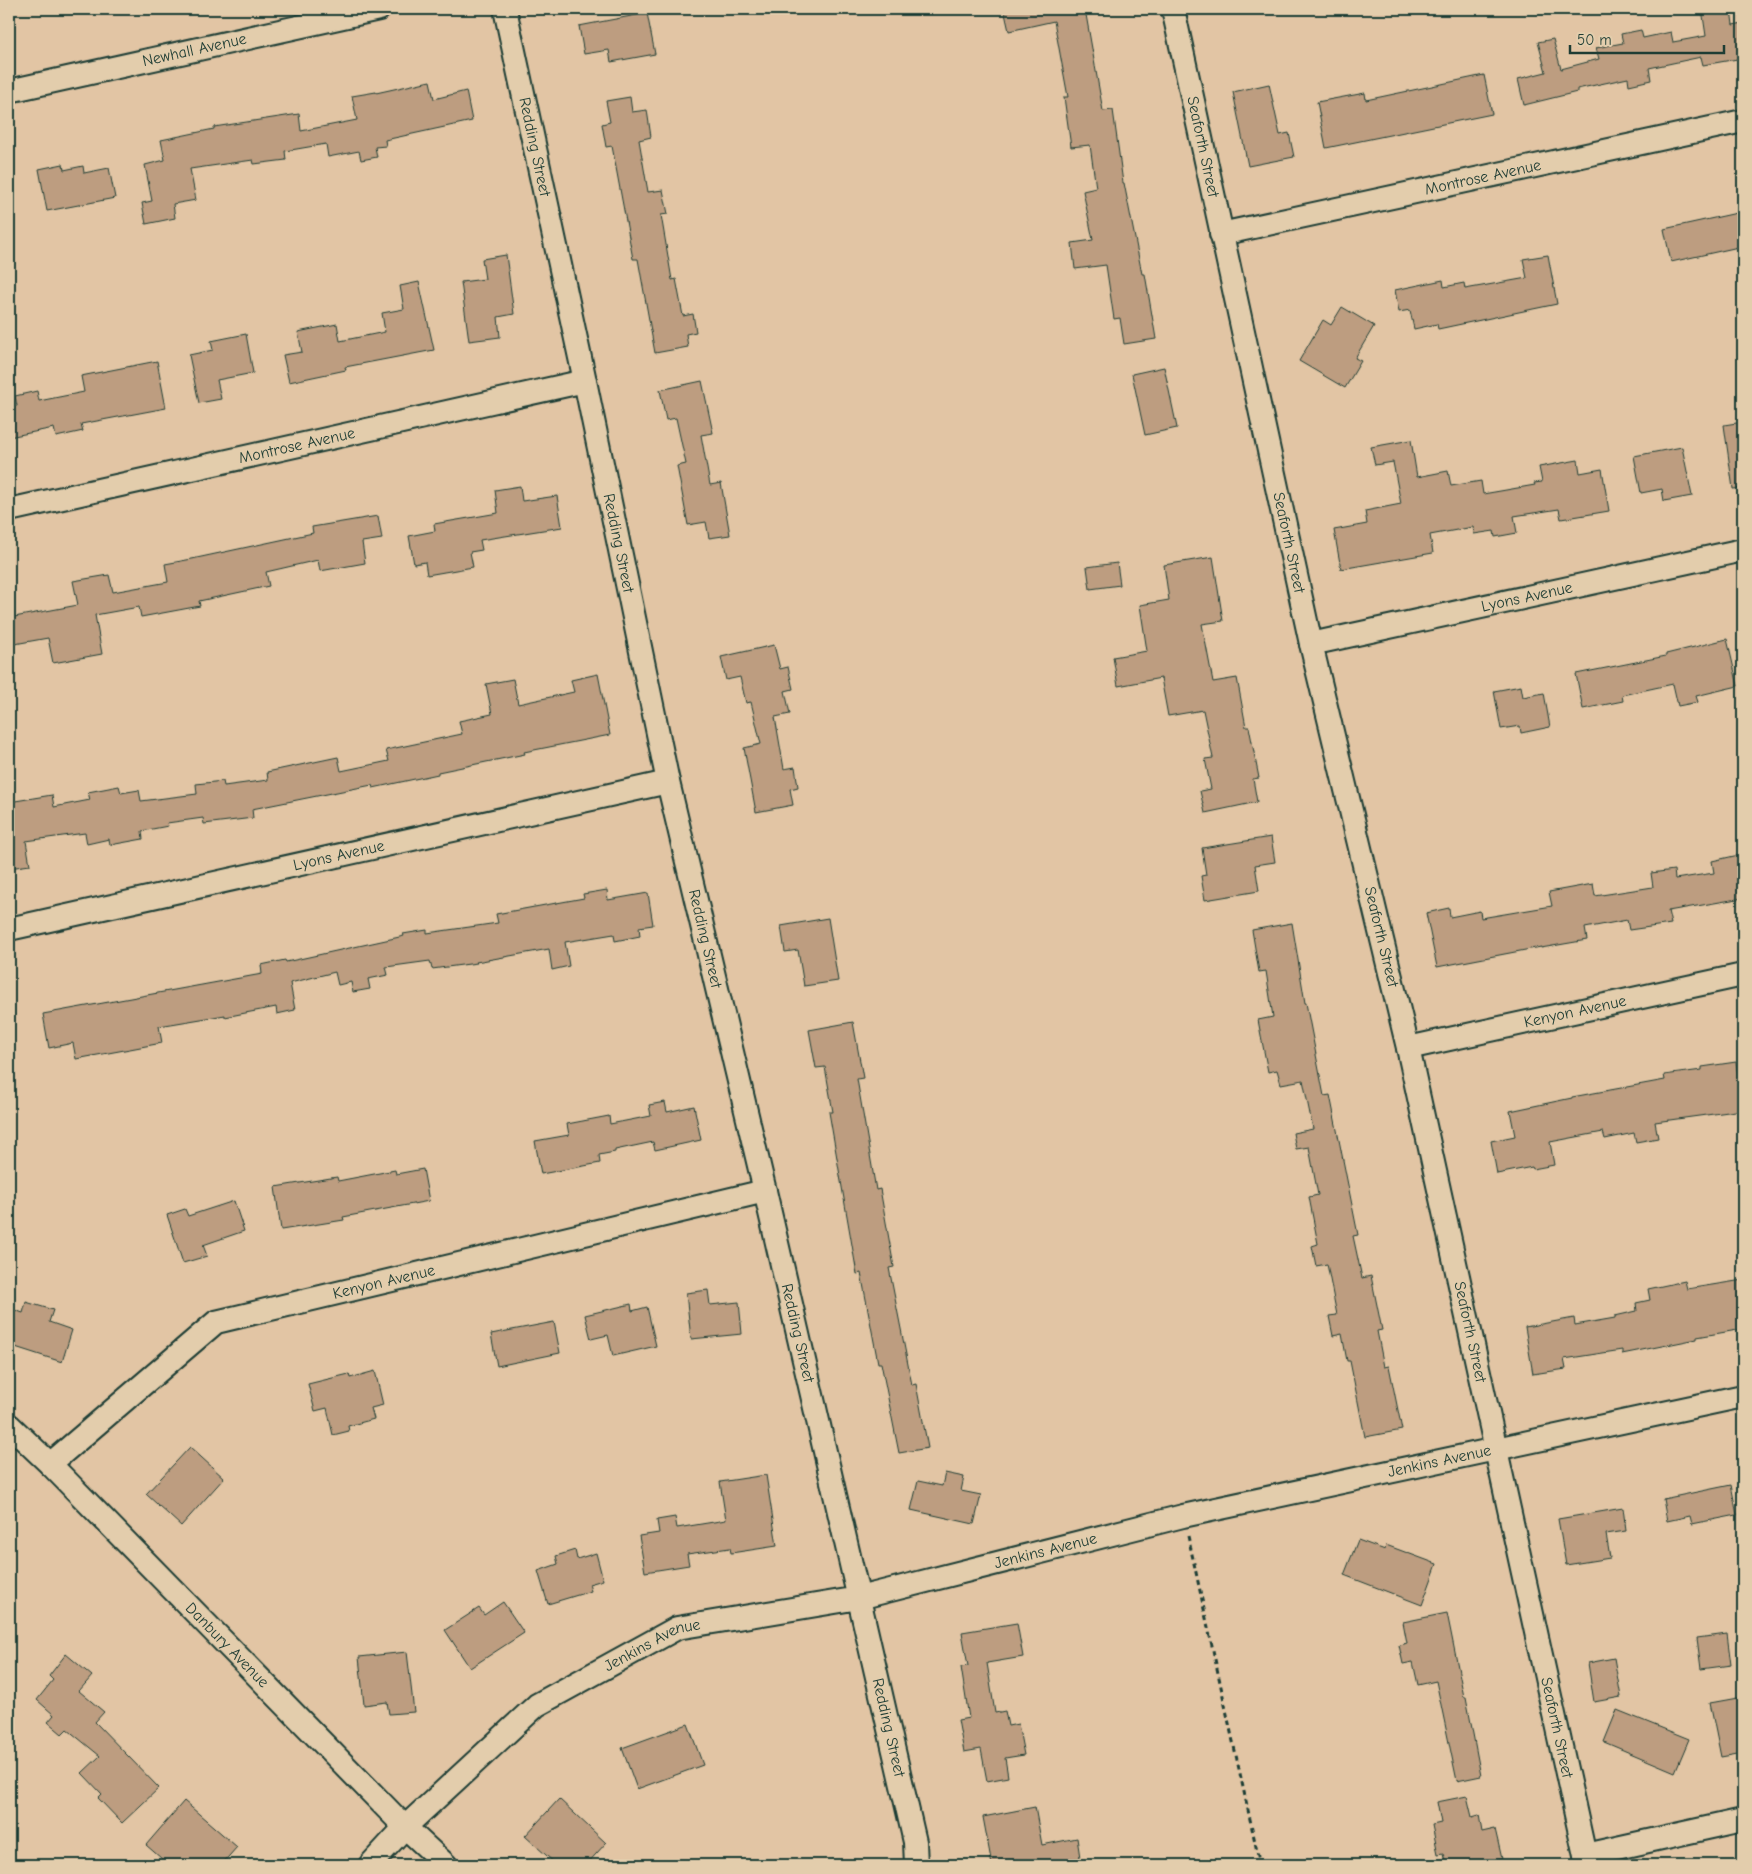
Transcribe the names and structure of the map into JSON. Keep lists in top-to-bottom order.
{
  "streets": {
    "street": [
      "Newhall Avenue",
      "Redding Street",
      "Seaforth Street",
      "Montrose Avenue",
      "Lyons Avenue",
      "Kenyon Avenue",
      "Jenkins Avenue",
      "Danbury Avenue"
    ]
  },
  "crossings": [
    ["Redding Street", "Montrose Avenue"],
    ["Redding Street", "Lyons Avenue"],
    ["Redding Street", "Kenyon Avenue"],
    ["Redding Street", "Jenkins Avenue"],
    ["Seaforth Street", "Montrose Avenue"],
    ["Seaforth Street", "Lyons Avenue"],
    ["Seaforth Street", "Kenyon Avenue"],
    ["Seaforth Street", "Jenkins Avenue"],
    ["Kenyon Avenue", "Danbury Avenue"],
    ["Jenkins Avenue", "Danbury Avenue"]
  ],
  "scale_bar": "50 m"
}
